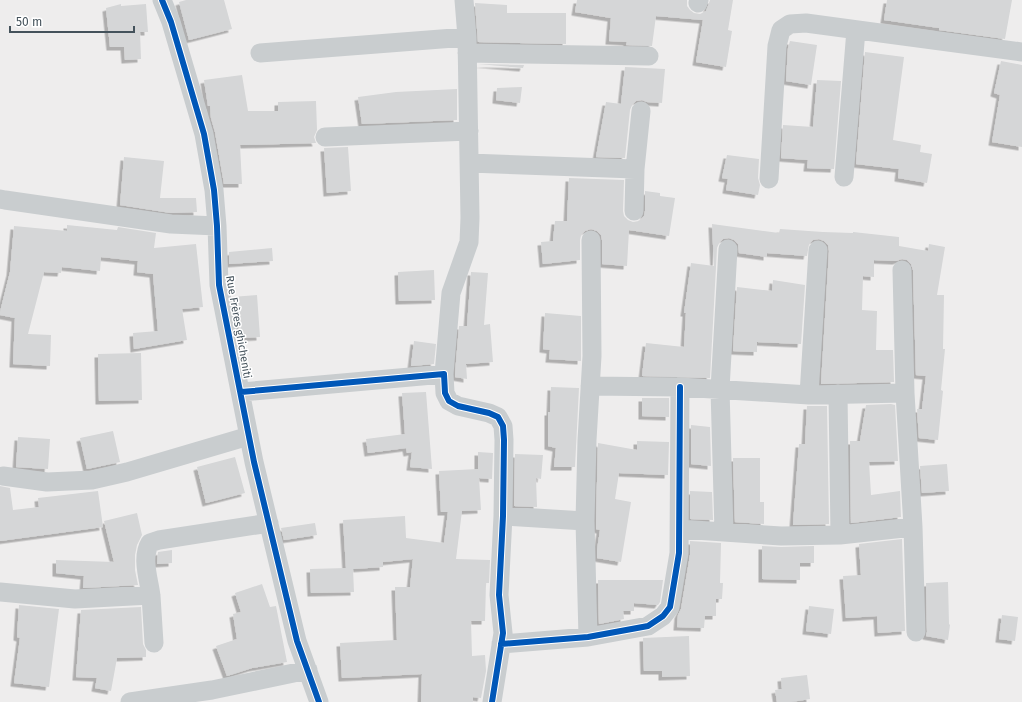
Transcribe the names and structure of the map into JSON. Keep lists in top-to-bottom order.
{
  "streets": {
    "street": ["Rue Frères ghicheniti"]
  },
  "scale_bar": "50 m"
}
